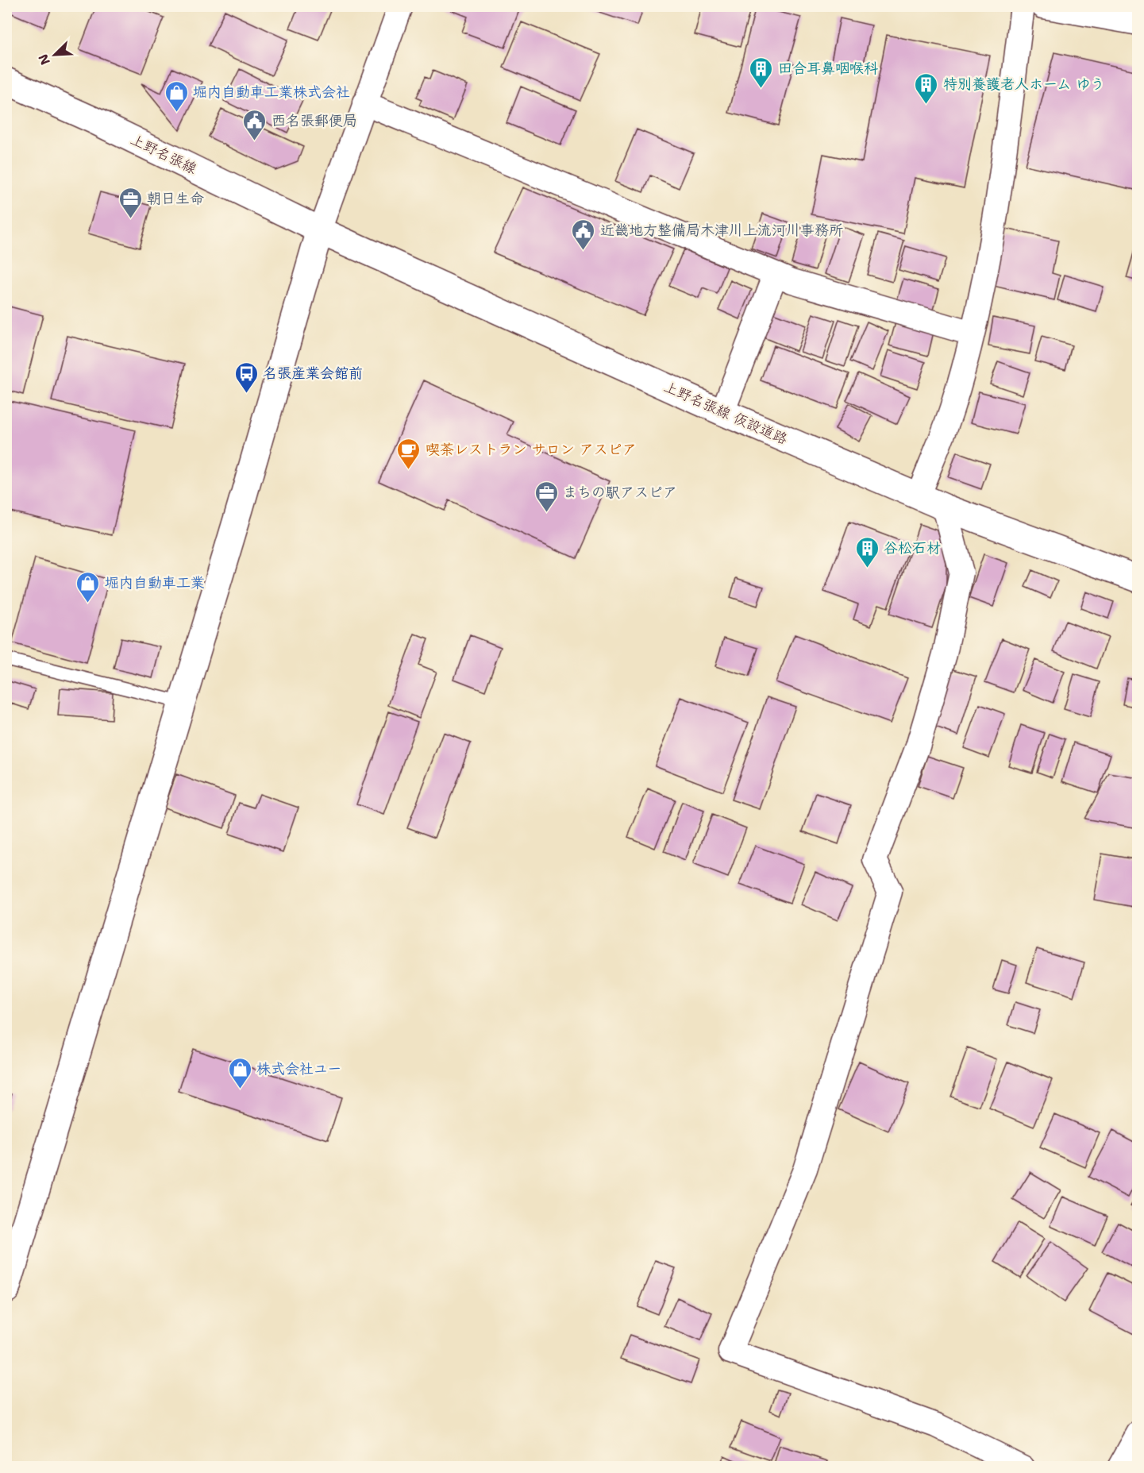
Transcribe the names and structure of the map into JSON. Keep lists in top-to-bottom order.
{
  "streets": {
    "main road": ["上野名張線", "上野名張線 仮設道路"]
  },
  "crossings": [
    ["上野名張線", "上野名張線 仮設道路"]
  ],
  "places": {
    "building": ["田合耳鼻咽喉科", "特別養護老人ホーム ゆう", "谷松石材"],
    "shop": ["堀内自動車工業株式会社", "堀内自動車工業", "株式会社ユー"],
    "public building": ["西名張郵便局", "近畿地方整備局木津川上流河川事務所"],
    "office": ["朝日生命", "まちの駅アスピア"],
    "bus stop": ["名張産業会館前"],
    "cafe": ["喫茶レストラン サロン アスピア"]
  },
  "north": "bottom left"
}
